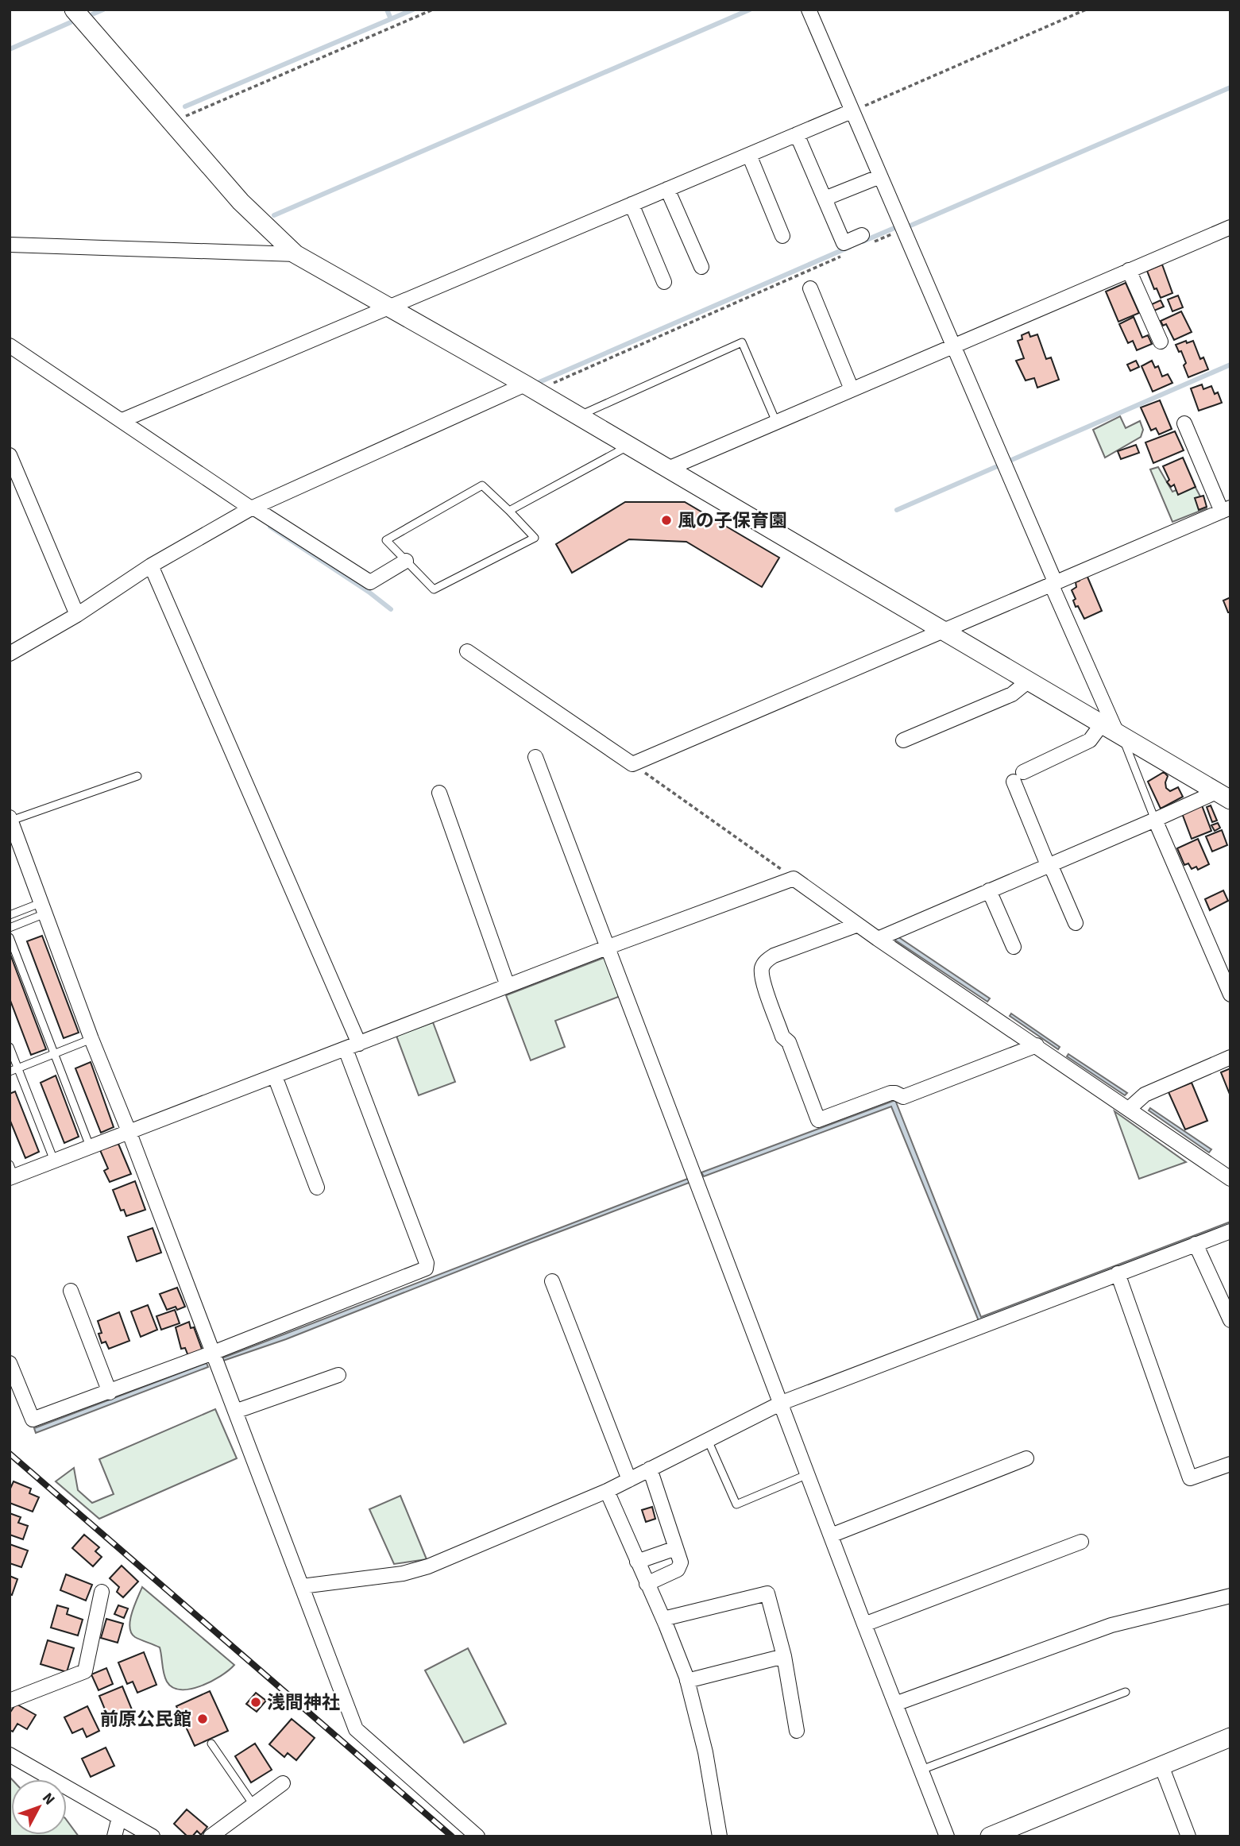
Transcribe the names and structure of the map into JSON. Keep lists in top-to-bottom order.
{
  "places": ["風の子保育園", "浅間神社", "前原公民館"],
  "north": "top right"
}
